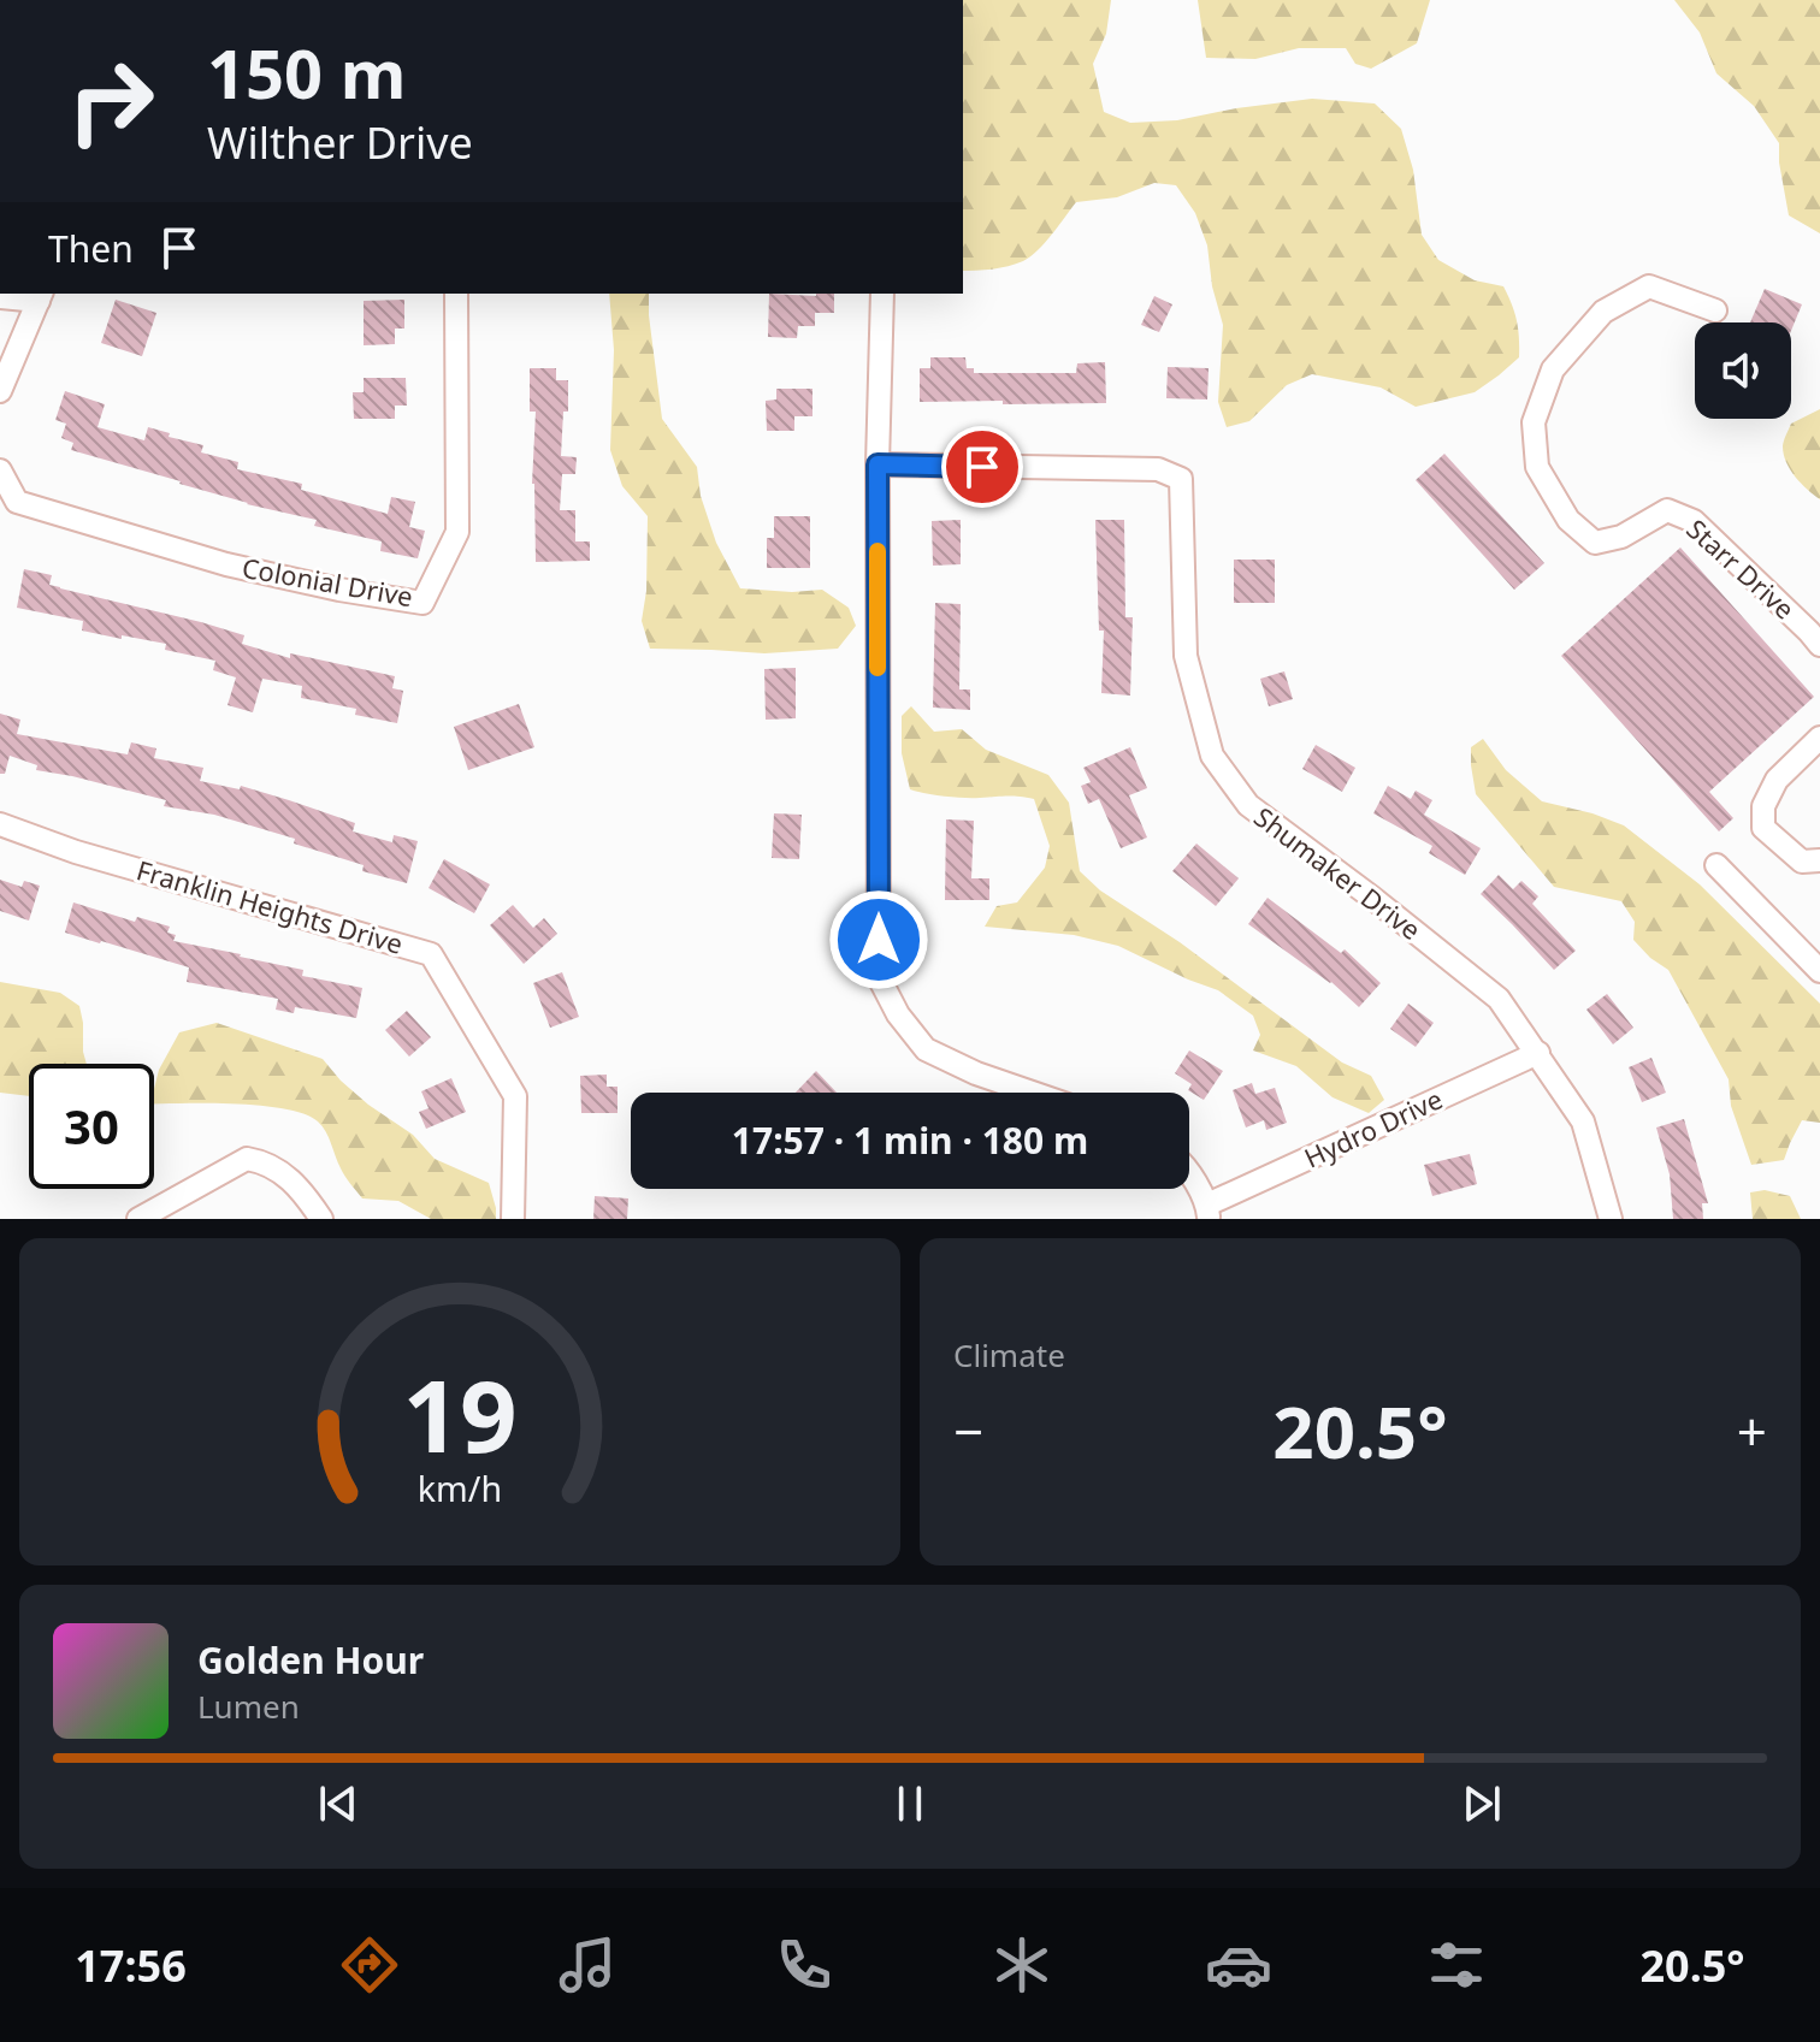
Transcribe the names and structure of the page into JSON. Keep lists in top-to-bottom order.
{
  "streets": {
    "street": [
      "Starr Drive",
      "Colonial Drive",
      "Shumaker Drive",
      "Franklin Heights Drive",
      "Hydro Drive"
    ]
  },
  "crossings": [
    ["Shumaker Drive", "Hydro Drive"]
  ],
  "page": {
    "turn": ["150 m", "Wilther Drive"],
    "then": "Then",
    "limit": "30",
    "trip": "17:57 · 1 min · 180 m",
    "tile": "Climate",
    "heat": ["−", "20.5°", "+"],
    "song": ["Golden Hour", "Lumen"],
    "tabs": ["17:56", "20.5°"],
    "gauge": ["19", "km/h"]
  }
}
